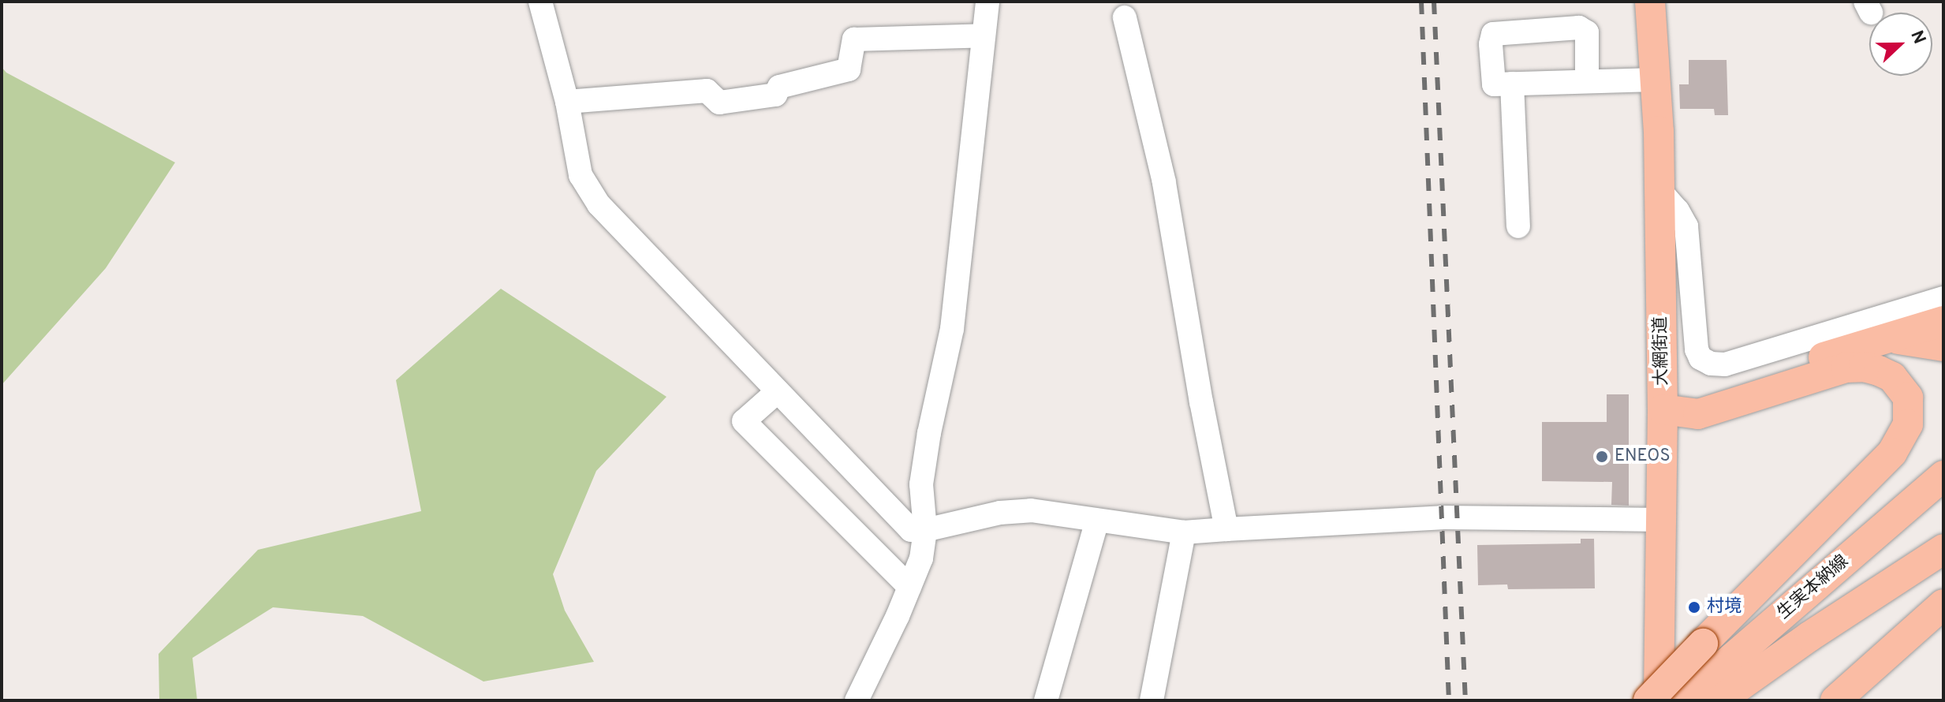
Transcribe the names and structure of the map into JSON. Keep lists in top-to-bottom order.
{
  "streets": {
    "main road": ["大網街道", "生実本納線"]
  },
  "places": ["ENEOS", "村境"],
  "north": "right"
}
